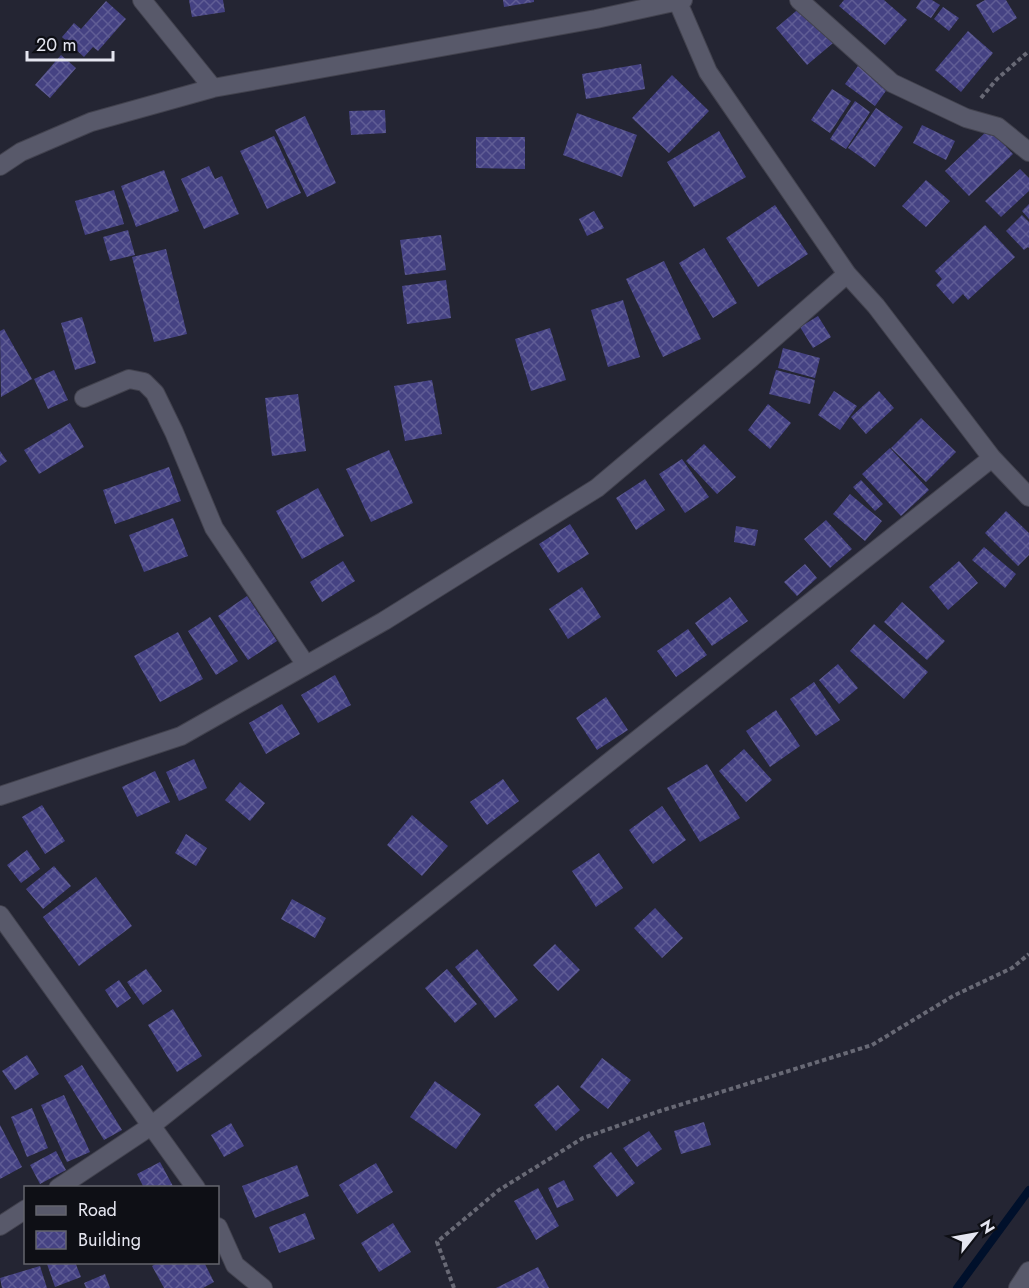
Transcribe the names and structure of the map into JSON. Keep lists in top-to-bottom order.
{
  "legend": ["Road", "Building"],
  "scale_bar": "20 m",
  "north": "top right"
}
